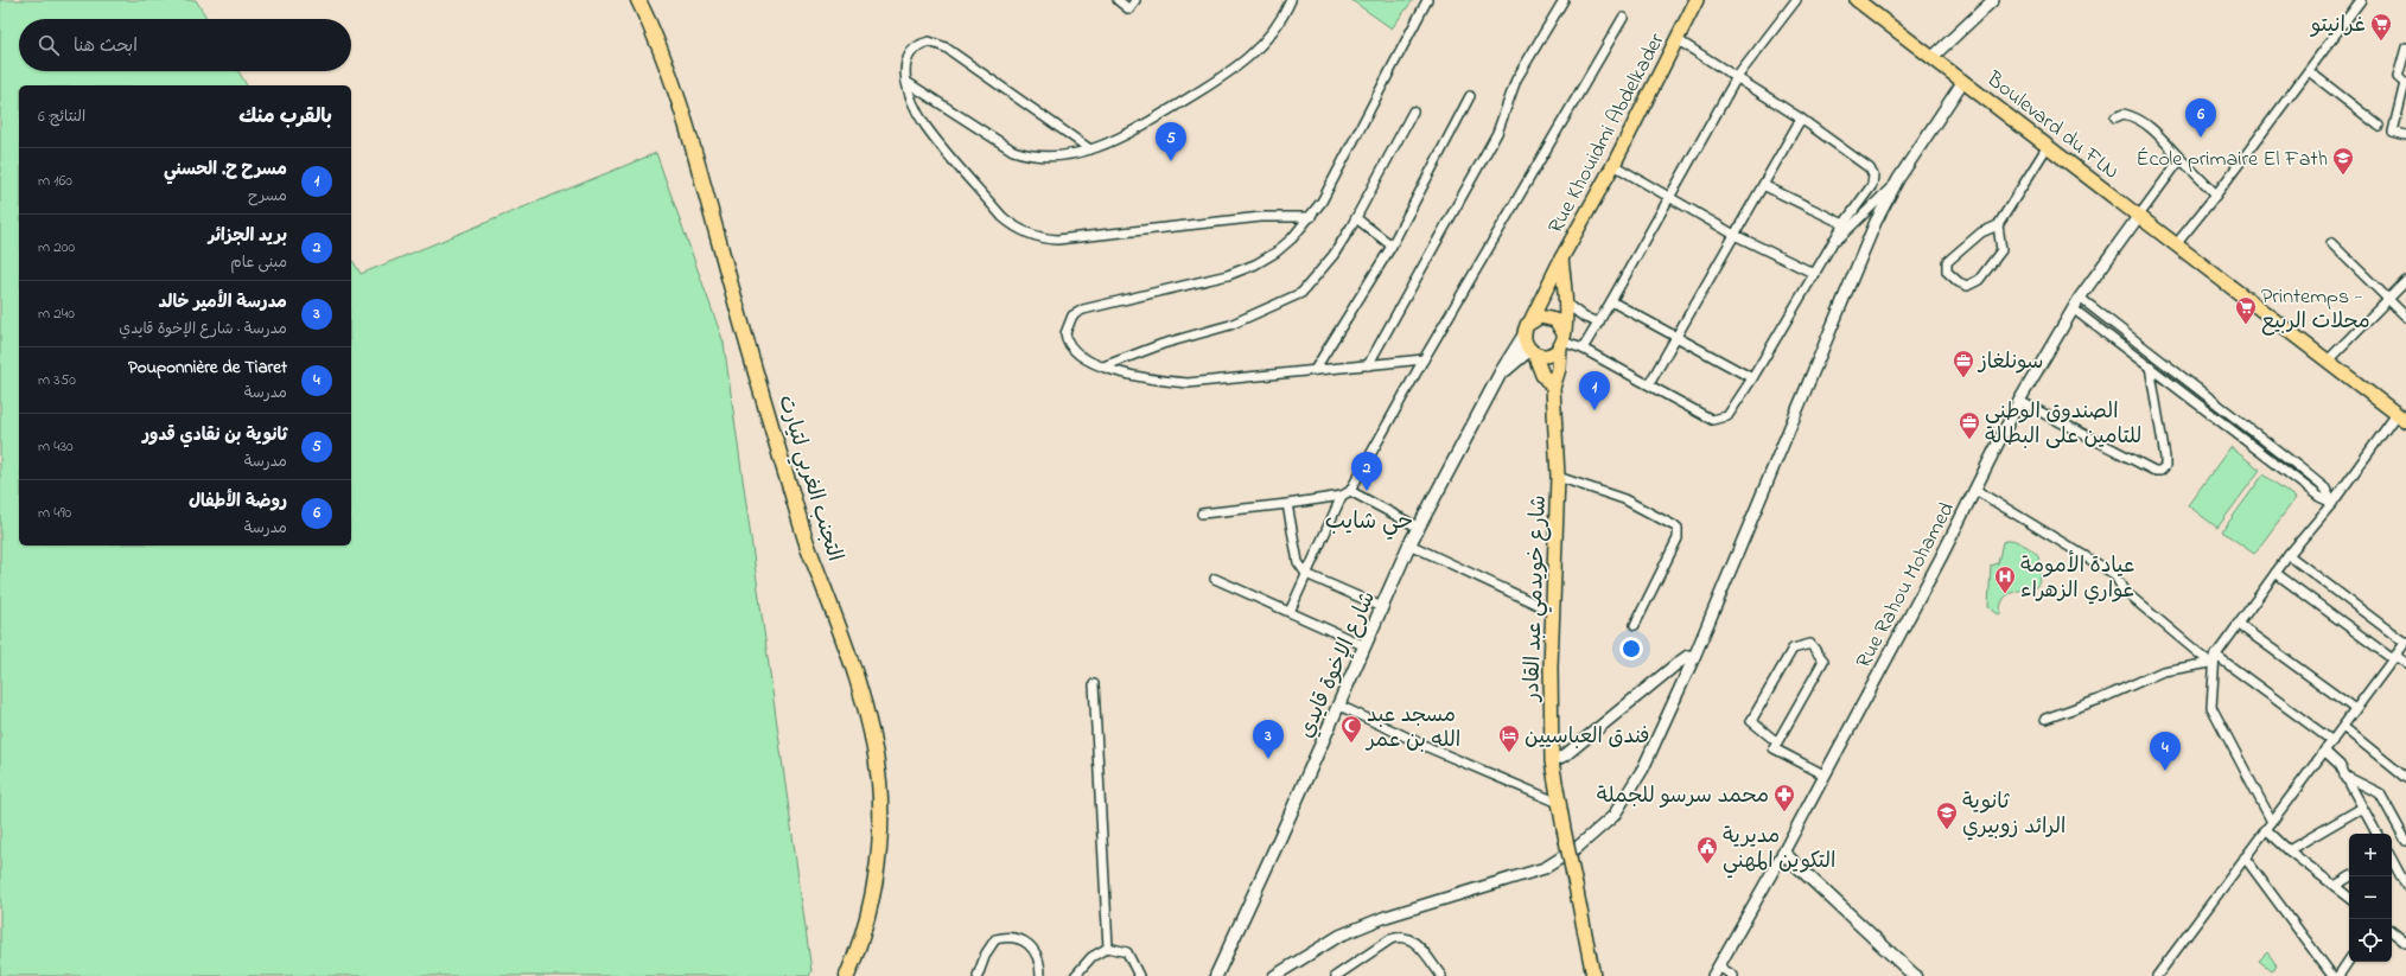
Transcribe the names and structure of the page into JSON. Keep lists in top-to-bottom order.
{
  "streets": {
    "highway": ["التجنب الغربي لتيارت"],
    "main road": [
      "Boulevard du FLN",
      "Rue Khouidmi Abdelkader",
      "شارع خويدمي عبد القادر",
      "شارع الإخوة قايدي"
    ],
    "street": ["Rue Rahou Mohamed"]
  },
  "crossings": [
    ["Boulevard du FLN", "Rue Rahou Mohamed"],
    ["Rue Khouidmi Abdelkader", "شارع خويدمي عبد القادر"],
    ["شارع خويدمي عبد القادر", "شارع الإخوة قايدي"]
  ],
  "districts": ["حي شايب"],
  "places": {
    "supermarket": ["غرانيتو", "Printemps - محلات الربيع"],
    "school or university": ["École primaire El Fath", "ثانوية الرائد زوبيري"],
    "office": ["سونلغاز", "الصندوق الوطني للتامين على البطالة"],
    "hospital": ["عيادة الأمومة عواري الزهراء"],
    "mosque": ["مسجد عبد الله بن عمر"],
    "hotel": ["فندق العباسيين"],
    "pharmacy": ["محمد سرسو للجملة"],
    "public building": ["مديرية التكوين المهني"]
  },
  "page": {
    "search": "ابحث هنا",
    "heading": ["بالقرب منك", "النتائج: 6"],
    "pins": [
      "6",
      "5",
      "1",
      "2",
      "3",
      "4"
    ],
    "list": [
      {
        "mark": "1",
        "name": "مسرح ح. الحسني",
        "note": "مسرح",
        "value": "160 m"
      },
      {
        "mark": "2",
        "name": "بريد الجزائر",
        "note": "مبنى عام",
        "value": "200 m"
      },
      {
        "mark": "3",
        "name": "مدرسة الأمير خالد",
        "note": "مدرسة · شارع الإخوة قايدي",
        "value": "240 m"
      },
      {
        "mark": "4",
        "name": "Pouponnière de Tiaret",
        "note": "مدرسة",
        "value": "350 m"
      },
      {
        "mark": "5",
        "name": "ثانوية بن نقادي قدور",
        "note": "مدرسة",
        "value": "430 m"
      },
      {
        "mark": "6",
        "name": "روضة الأطفال",
        "note": "مدرسة",
        "value": "490 m"
      }
    ],
    "map_buttons": ["+", "−"]
  }
}
